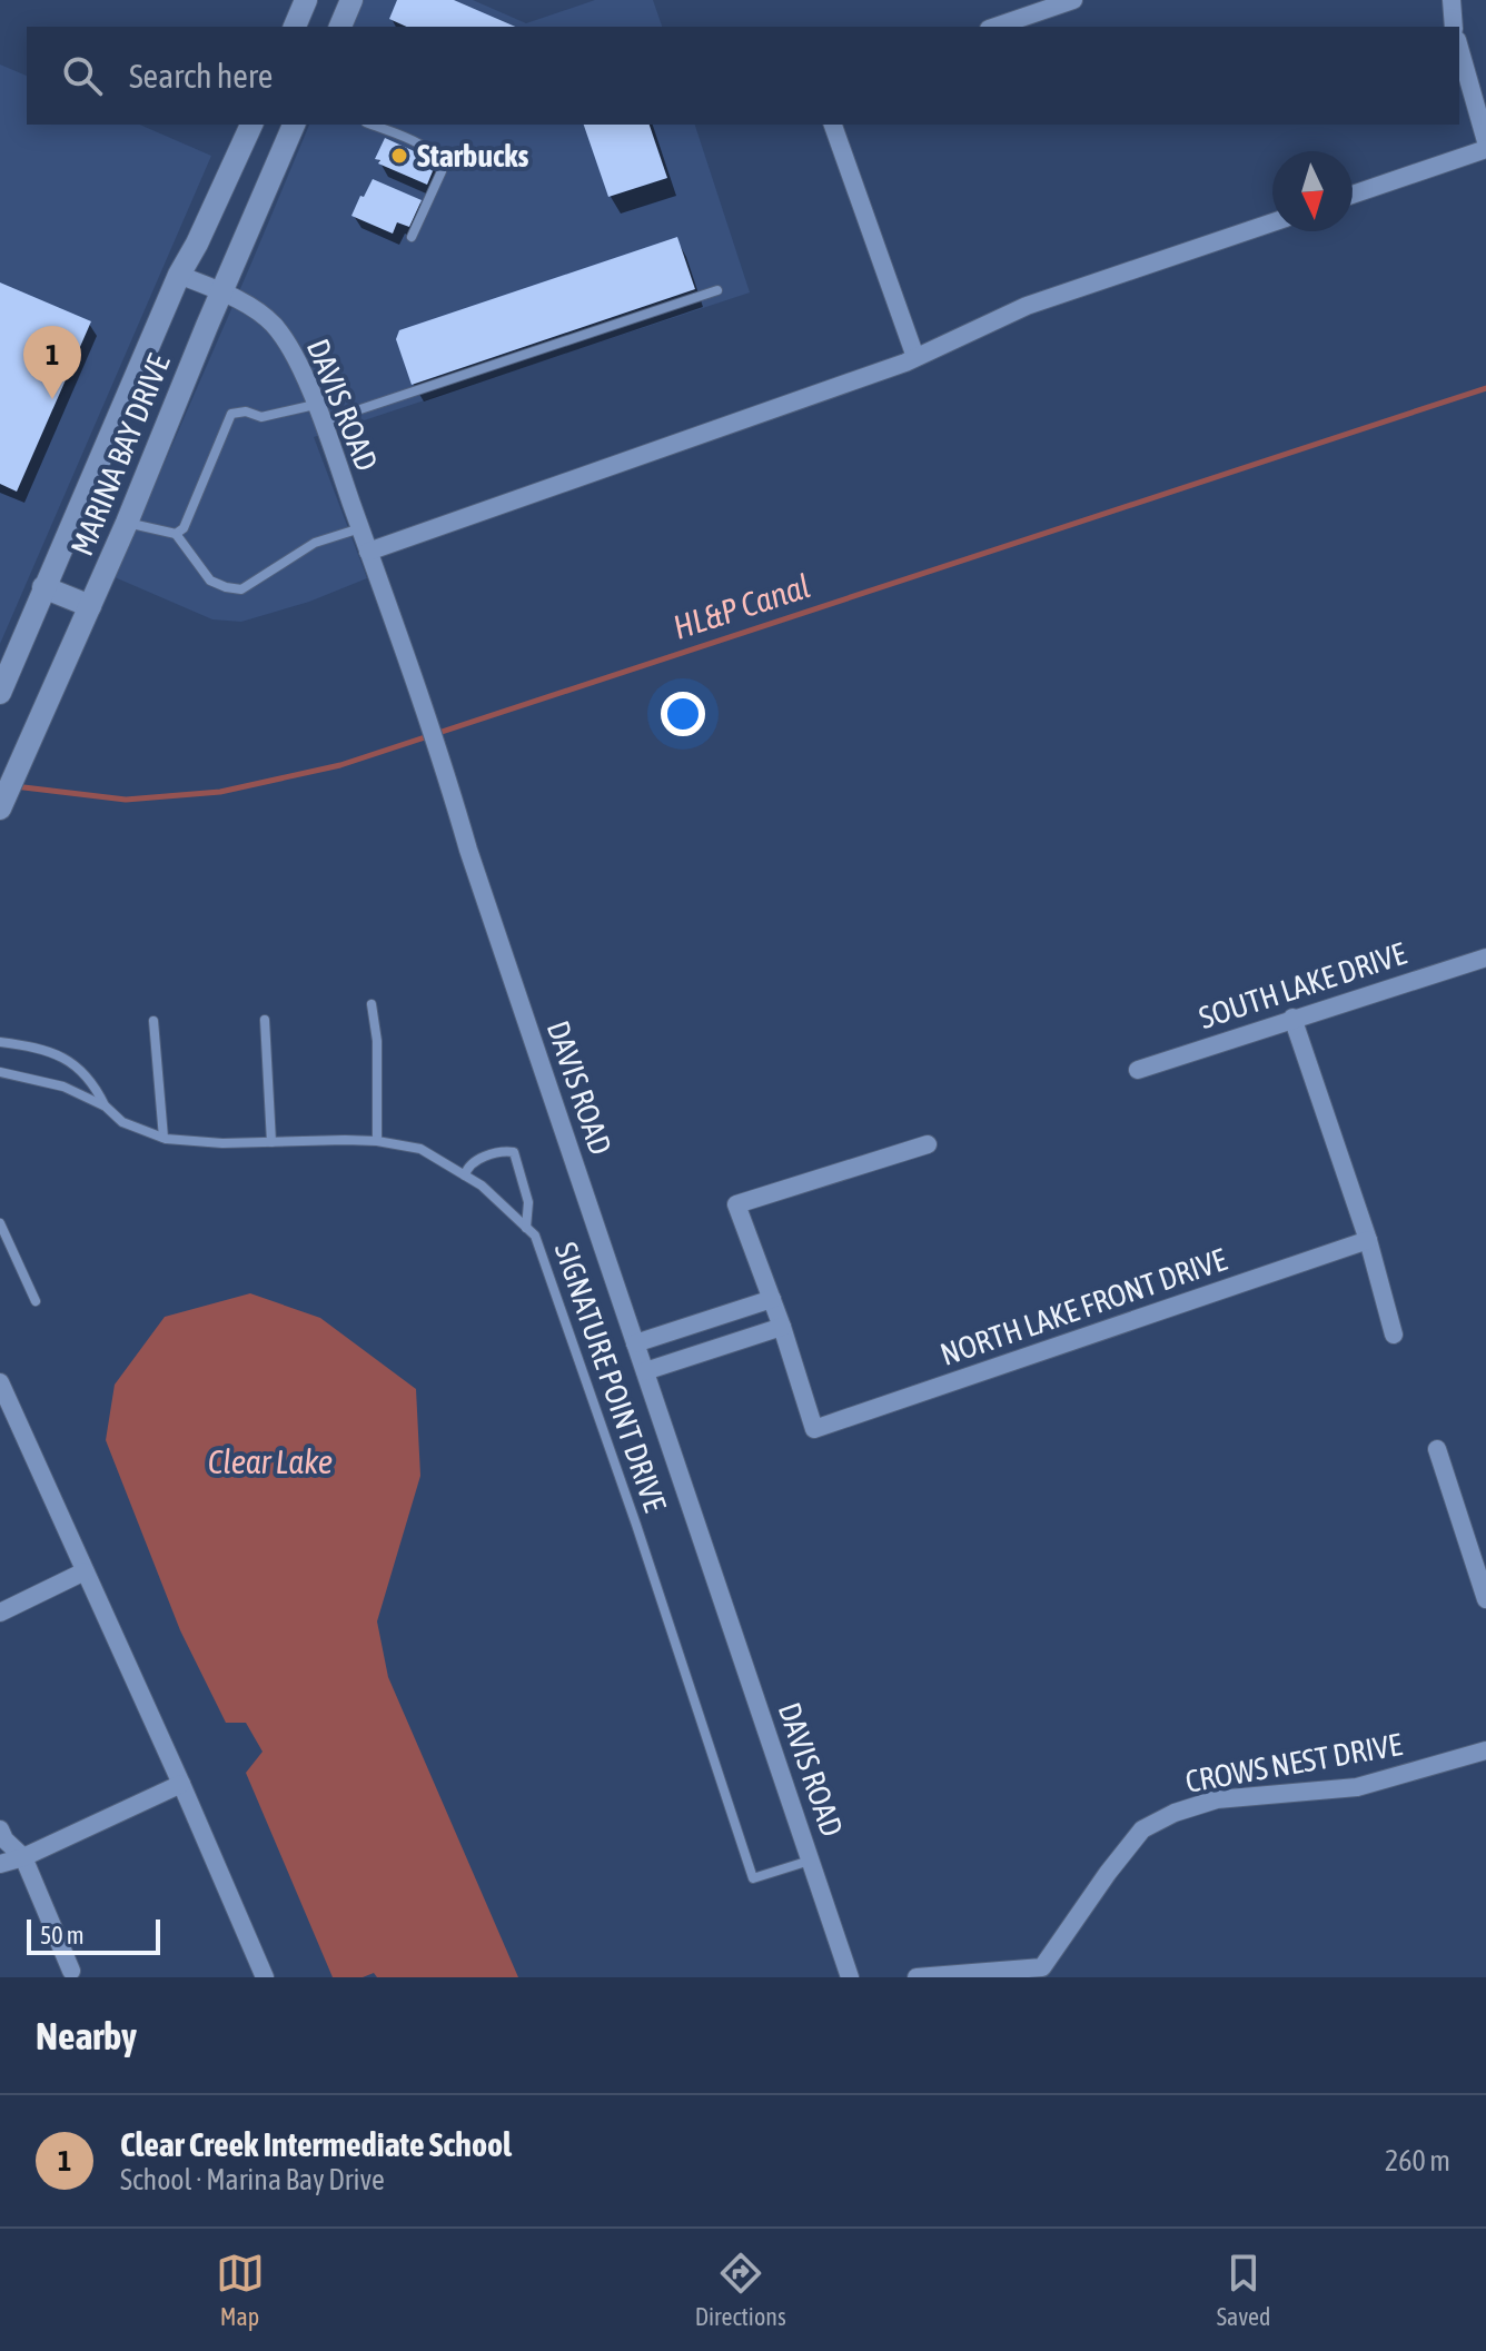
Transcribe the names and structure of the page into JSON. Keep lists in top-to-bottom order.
{
  "streets": {
    "main road": ["MARINA BAY DRIVE"],
    "street": [
      "DAVIS ROAD",
      "SOUTH LAKE DRIVE",
      "NORTH LAKE FRONT DRIVE",
      "CROWS NEST DRIVE"
    ],
    "lane": ["SIGNATURE POINT DRIVE"]
  },
  "crossings": [
    ["DAVIS ROAD", "MARINA BAY DRIVE"],
    ["DAVIS ROAD", "SIGNATURE POINT DRIVE"]
  ],
  "water": ["HL&P Canal", "Clear Lake"],
  "places": ["Starbucks"],
  "scale_bar": "50 m",
  "north": "bottom",
  "page": {
    "search": "Search here",
    "pins": "1",
    "scale": "50 m",
    "heading": "Nearby",
    "list": [
      {
        "mark": "1",
        "name": "Clear Creek Intermediate School",
        "note": "School · Marina Bay Drive",
        "value": "260 m"
      }
    ],
    "nav": ["Map", "Directions", "Saved"]
  }
}
